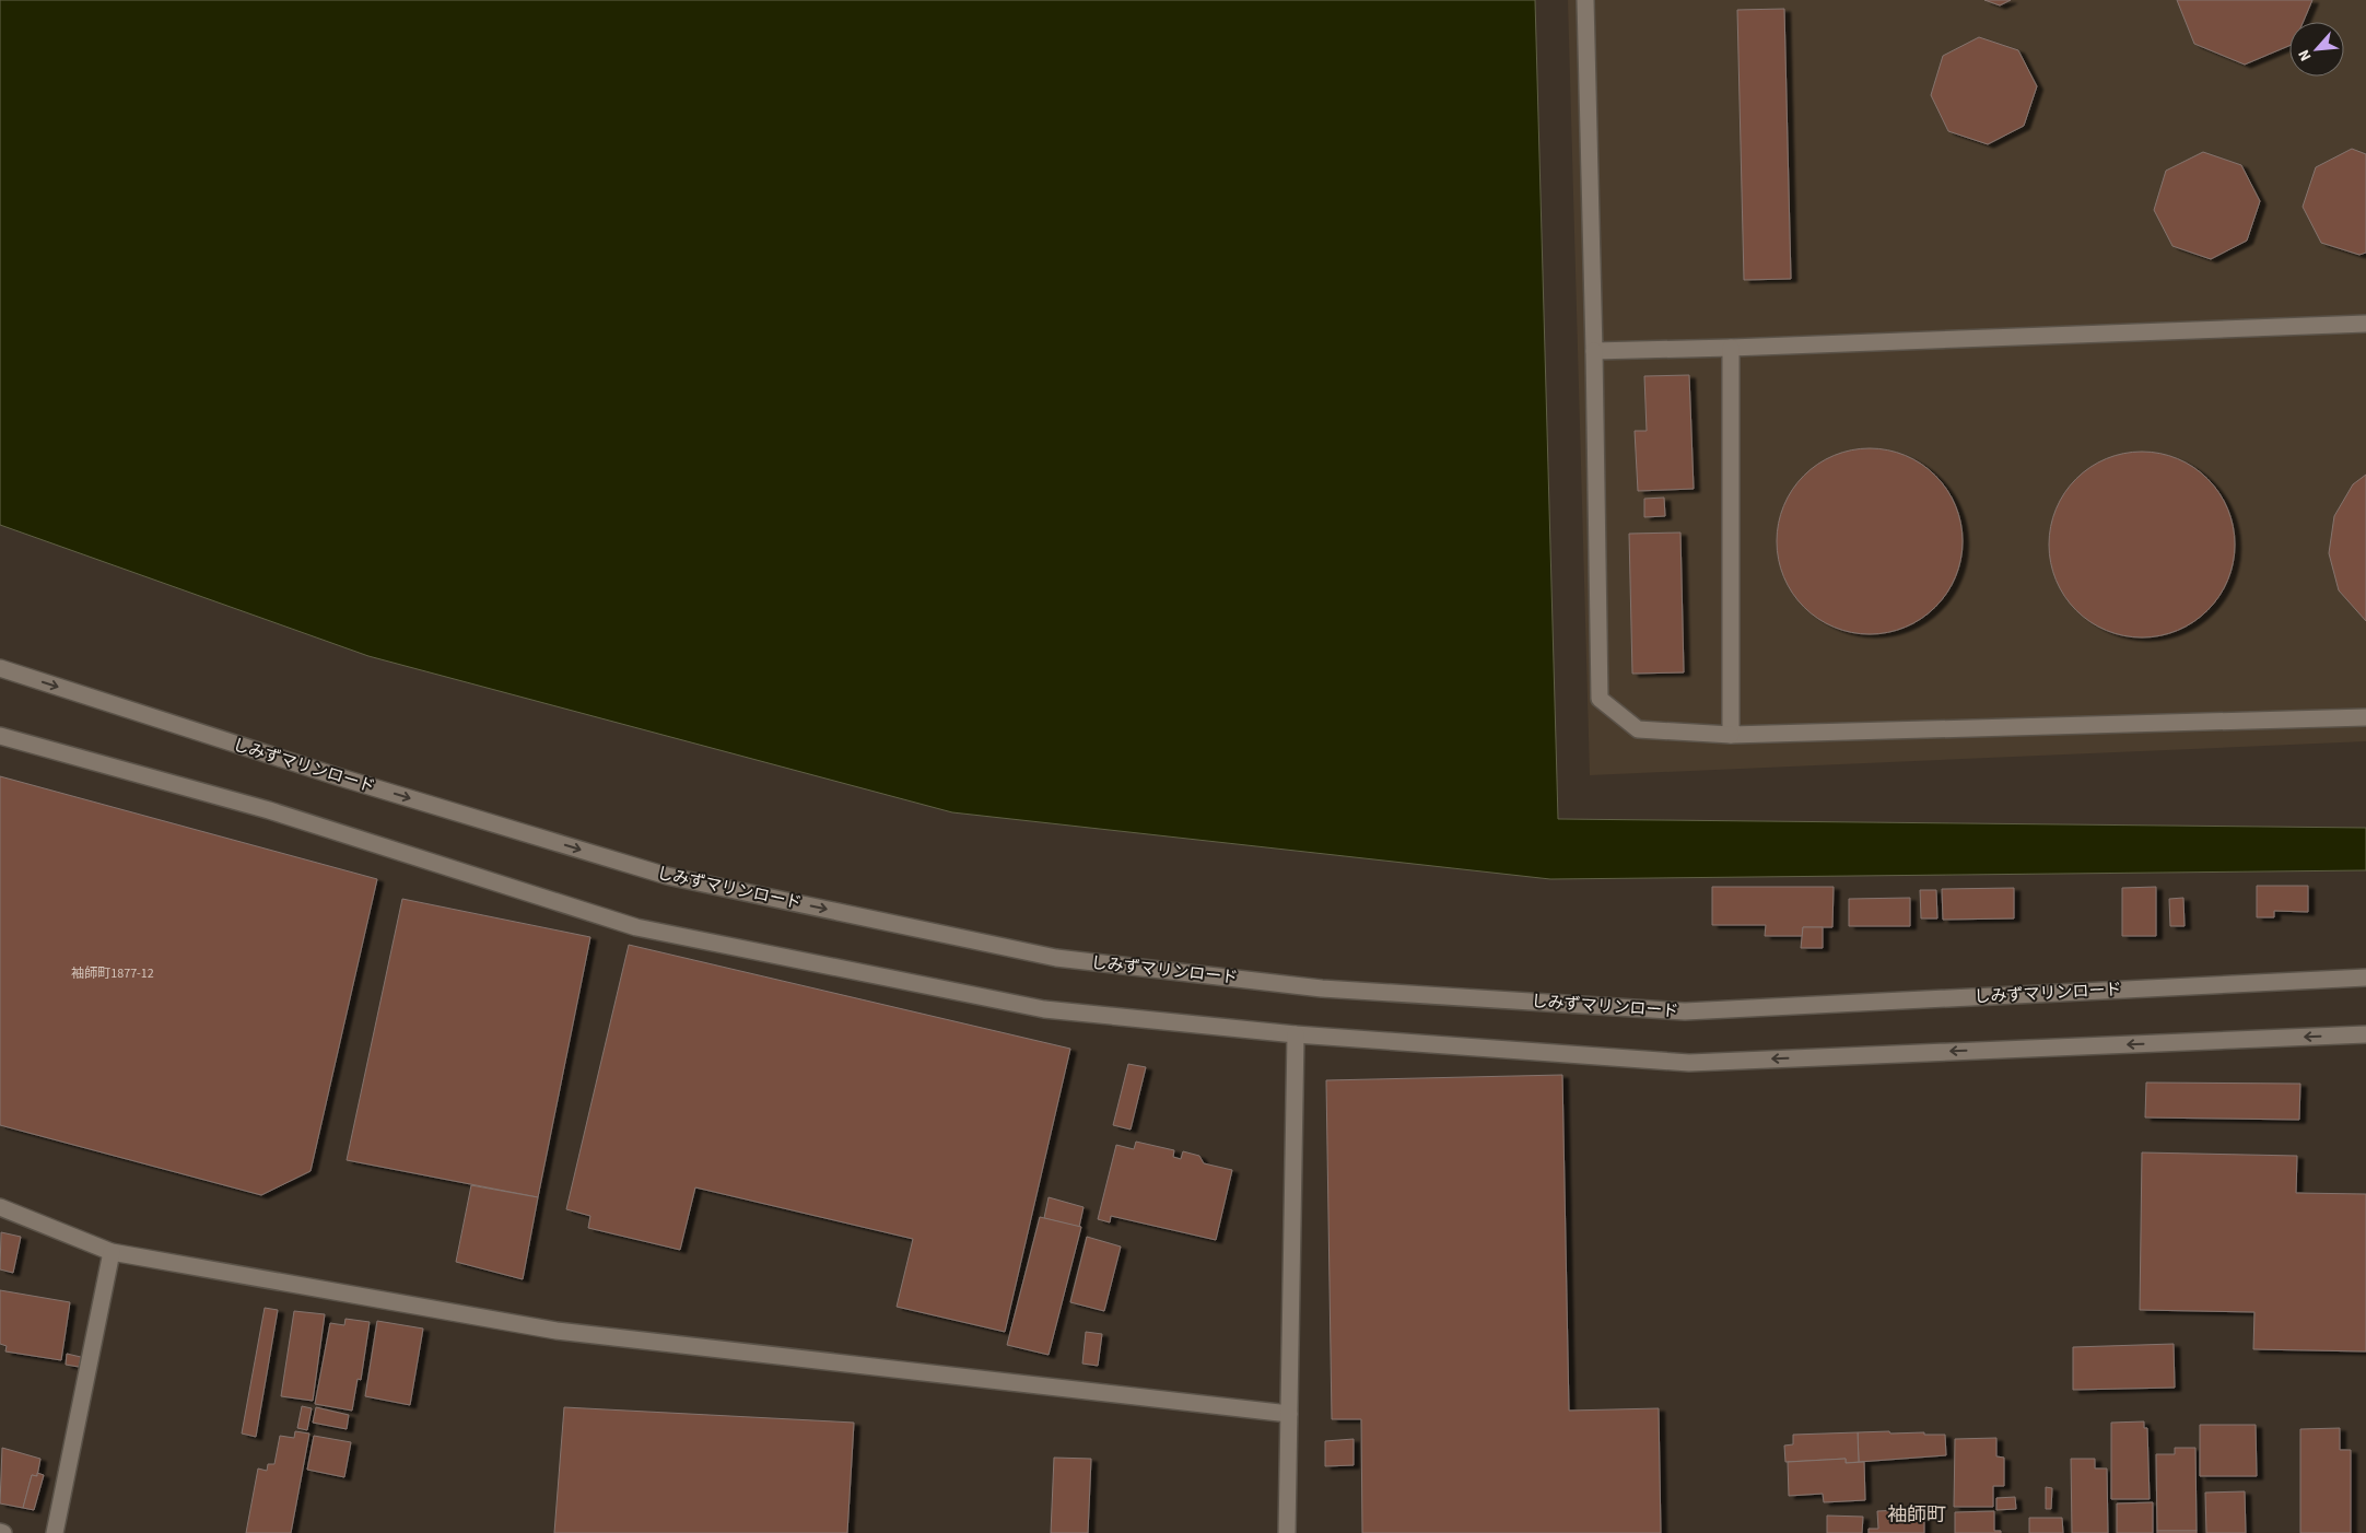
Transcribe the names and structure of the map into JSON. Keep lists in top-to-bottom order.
{
  "streets": {
    "street": ["しみずマリンロード"]
  },
  "districts": ["袖師町"],
  "house_numbers": ["袖師町1877-12"],
  "north": "bottom left"
}
